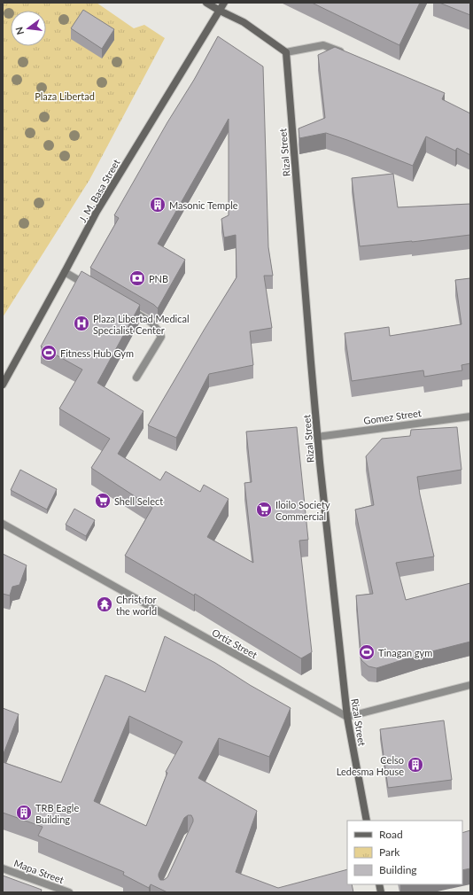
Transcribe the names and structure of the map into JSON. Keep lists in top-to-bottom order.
{
  "streets": {
    "main road": ["Rizal Street", "J. M. Basa Street"],
    "street": ["Gomez Street", "Ortiz Street", "Mapa Street"]
  },
  "crossings": [
    ["Rizal Street", "Gomez Street"],
    ["Rizal Street", "Ortiz Street"]
  ],
  "parks": ["Plaza Libertad"],
  "places": {
    "building": ["Masonic Temple", "Celso Ledesma House", "TRB Eagle Building"],
    "bank": ["PNB"],
    "hospital": ["Plaza Libertad Medical Specialist Center"],
    "sports": ["Fitness Hub Gym", "Tinagan gym"],
    "supermarket": ["Shell Select", "Iloilo Society Commercial"],
    "temple": ["Christ for the world"]
  },
  "legend": ["Road", "Park", "Building"],
  "north": "left"
}
